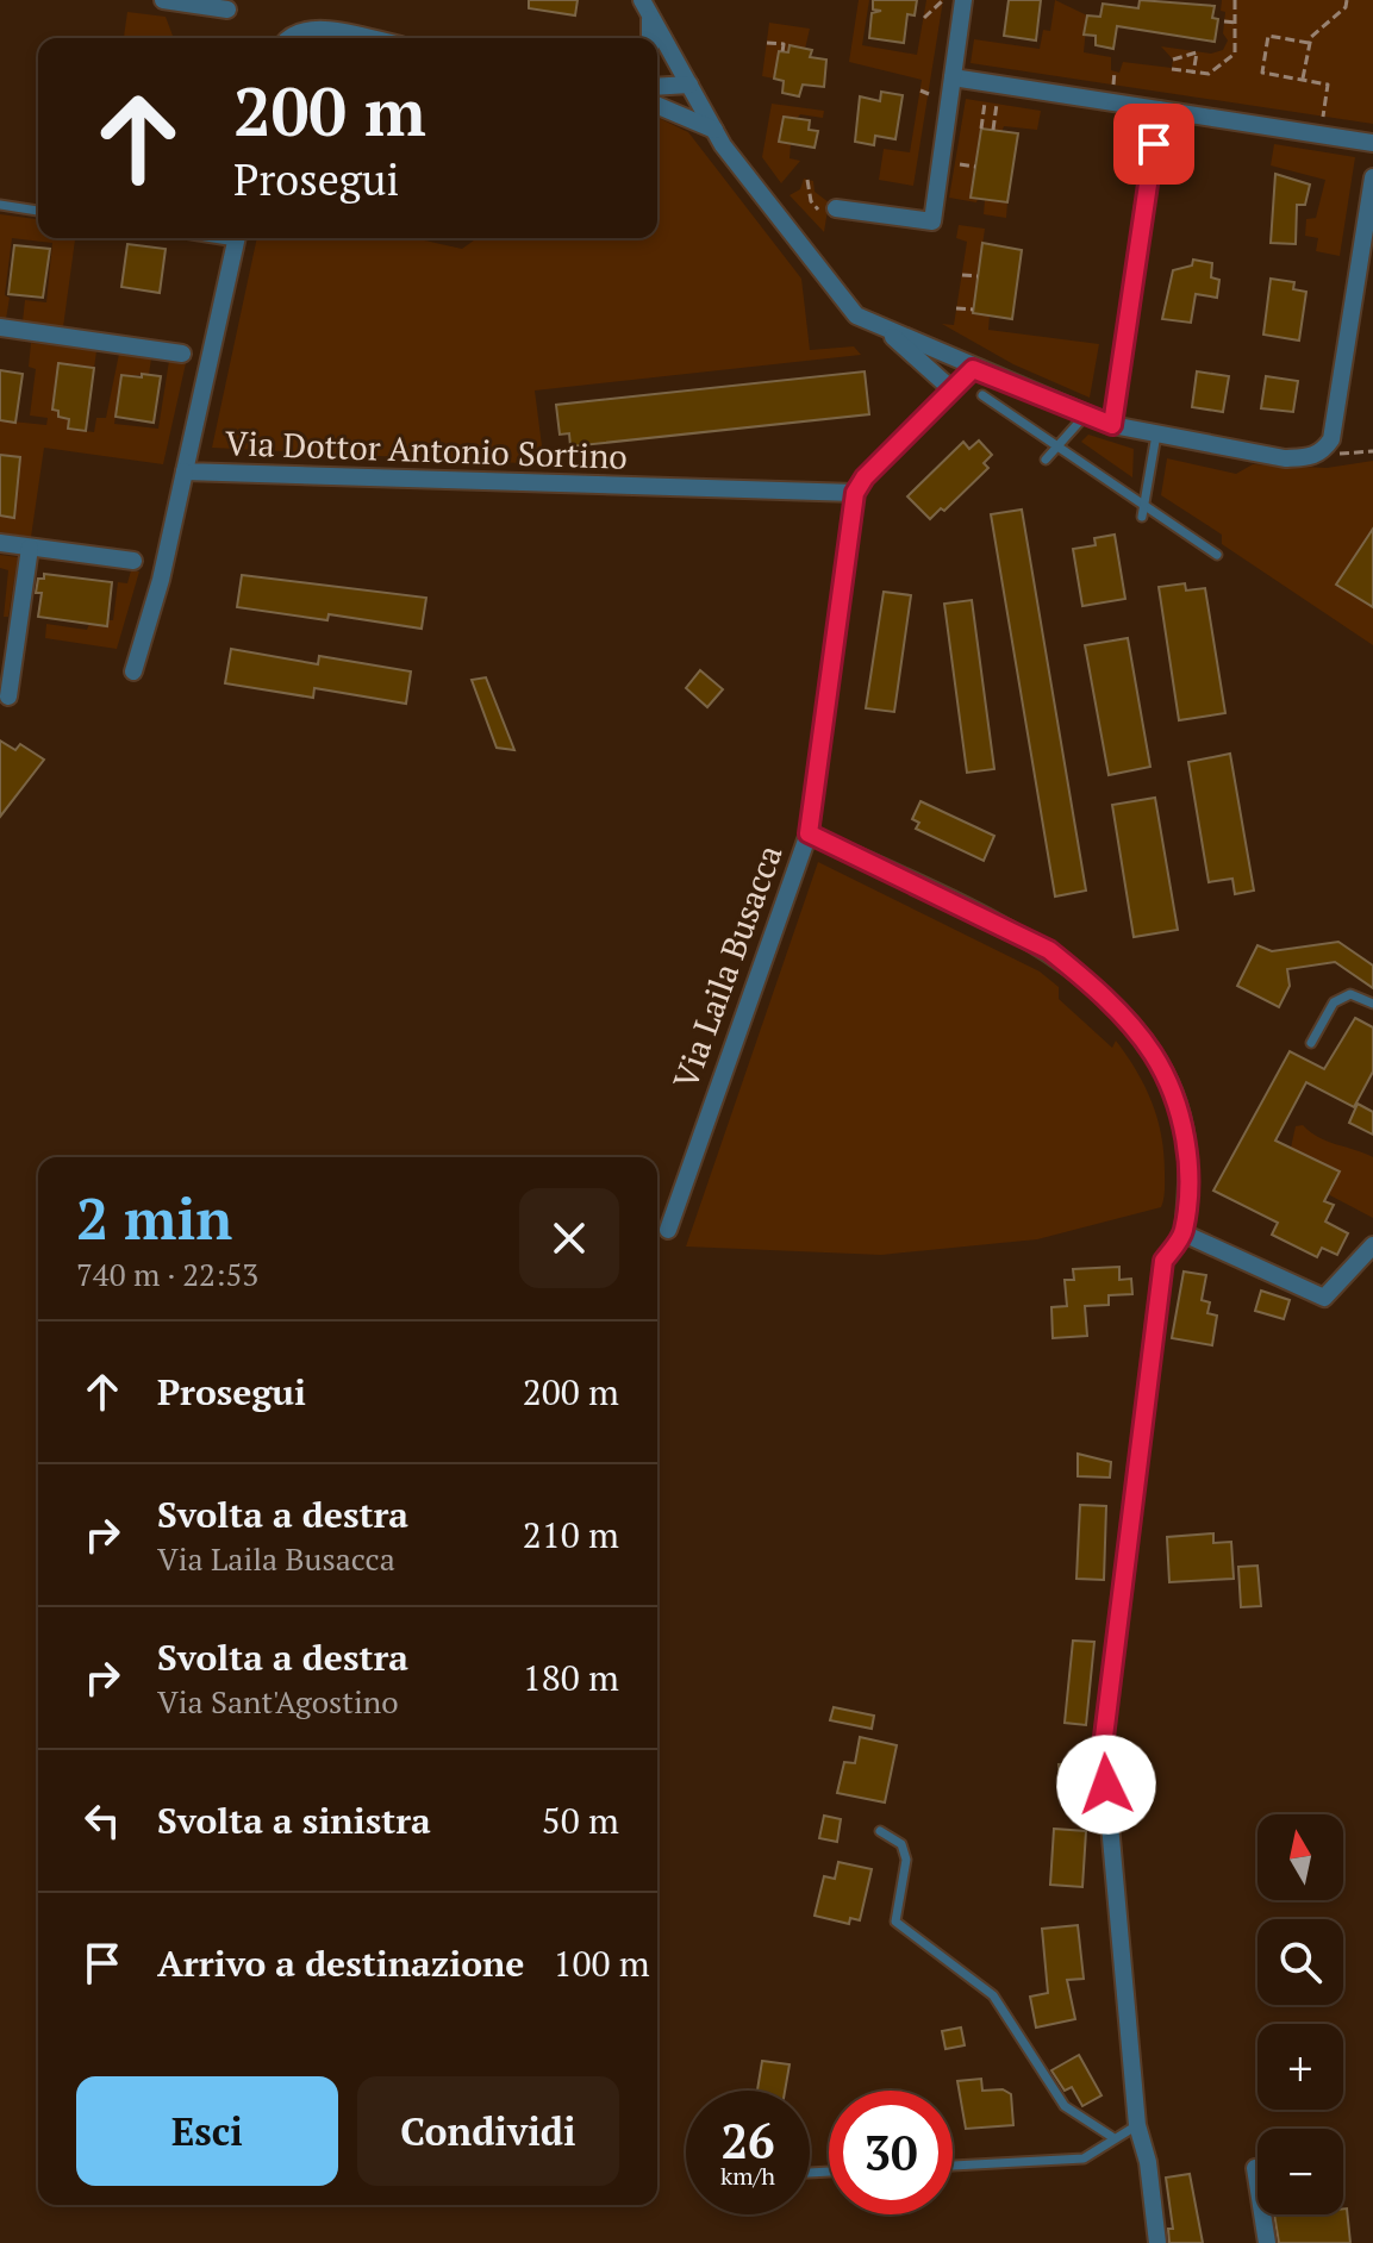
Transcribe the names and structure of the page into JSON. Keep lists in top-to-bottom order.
{
  "streets": {
    "street": ["Via Dottor Antonio Sortino", "Via Laila Busacca"]
  },
  "crossings": [
    ["Via Dottor Antonio Sortino", "Via Laila Busacca"]
  ],
  "north": "top",
  "page": {
    "turn": ["200 m", "Prosegui"],
    "heading": ["2 min", "740 m · 22:53"],
    "list": [
      {
        "name": "Prosegui",
        "value": "200 m"
      },
      {
        "name": "Svolta a destra",
        "note": "Via Laila Busacca",
        "value": "210 m"
      },
      {
        "name": "Svolta a destra",
        "note": "Via Sant'Agostino",
        "value": "180 m"
      },
      {
        "name": "Svolta a sinistra",
        "value": "50 m"
      },
      {
        "name": "Arrivo a destinazione",
        "value": "100 m"
      }
    ],
    "map_buttons": ["+", "−"],
    "buttons": ["Esci", "Condividi"],
    "speed": "26 km/h",
    "limit": "30"
  }
}
